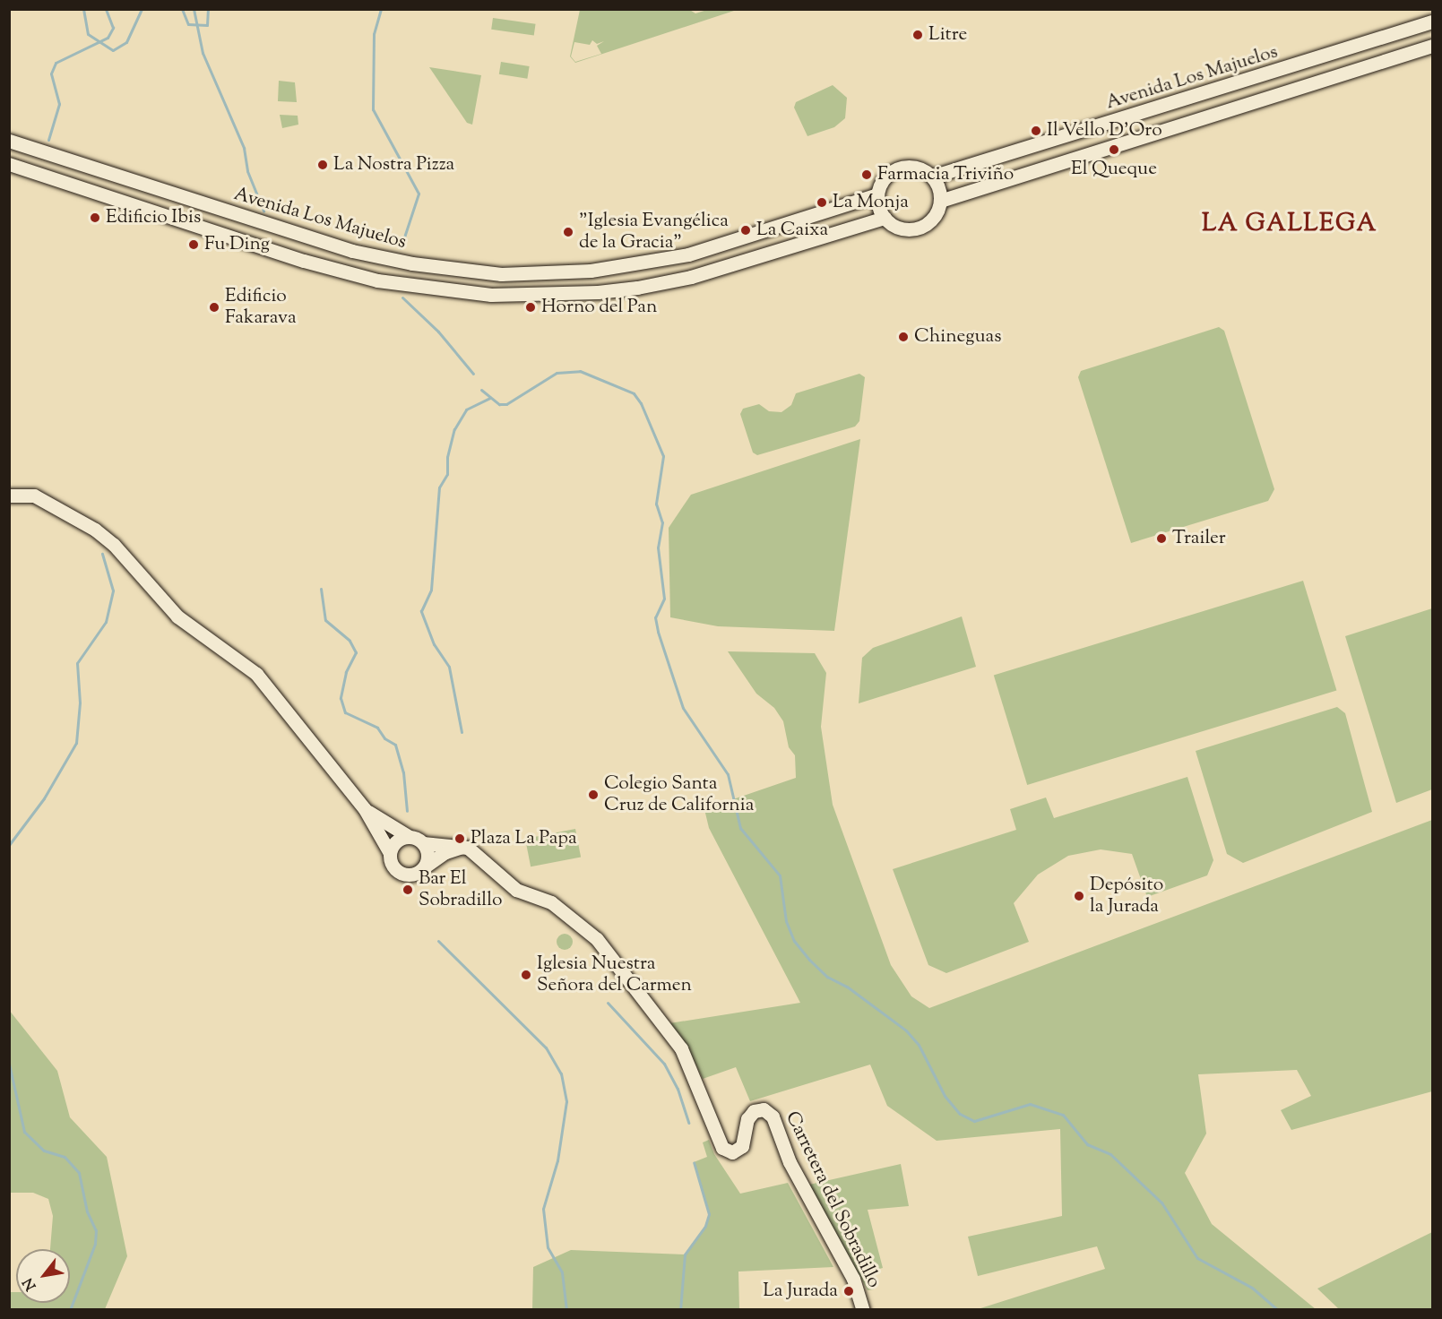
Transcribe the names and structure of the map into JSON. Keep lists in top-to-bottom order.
{
  "streets": {
    "street": ["Avenida Los Majuelos", "Carretera del Sobradillo"]
  },
  "districts": ["LA GALLEGA"],
  "places": [
    "Litre",
    "Il Vello D'Oro",
    "El Queque",
    "La Nostra Pizza",
    "Farmacia Triviño",
    "La Monja",
    "Edificio Ibis",
    "La Caixa",
    "\"Iglesia Evangélica de la Gracia\"",
    "Fu Ding",
    "Edificio Fakarava",
    "Horno del Pan",
    "Chineguas",
    "Trailer",
    "Colegio Santa Cruz de California",
    "Plaza La Papa",
    "Bar El Sobradillo",
    "Depósito la Jurada",
    "Iglesia Nuestra Señora del Carmen",
    "La Jurada"
  ],
  "north": "bottom left"
}
